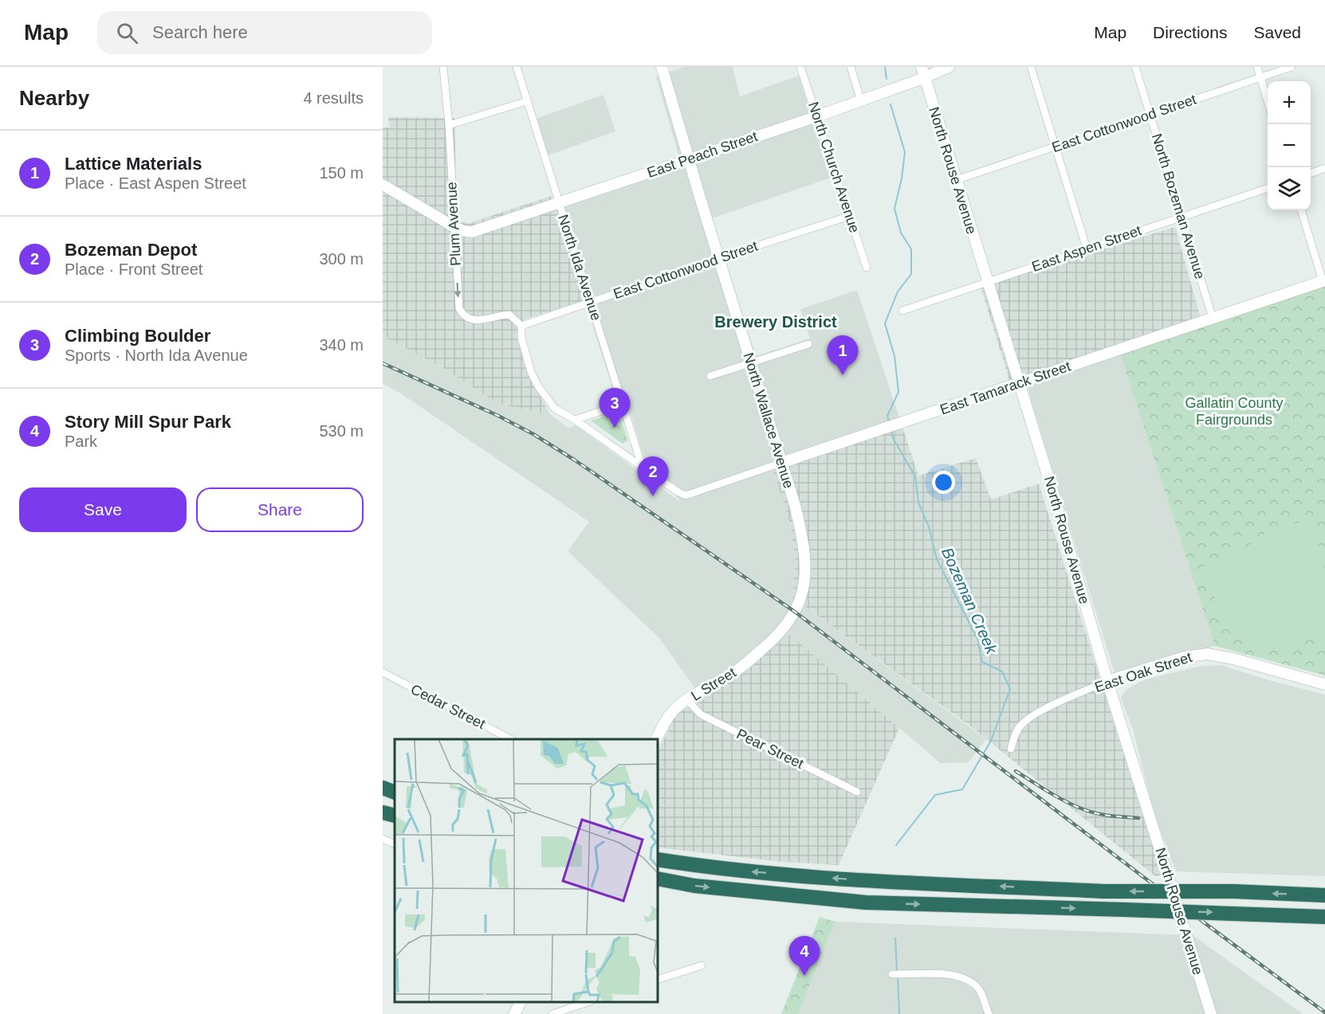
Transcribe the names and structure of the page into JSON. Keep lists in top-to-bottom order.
{
  "streets": {
    "street": [
      "East Cottonwood Street",
      "East Peach Street",
      "North Church Avenue",
      "North Rouse Avenue",
      "North Bozeman Avenue",
      "Plum Avenue",
      "East Aspen Street",
      "North Ida Avenue",
      "East Tamarack Street",
      "North Wallace Avenue",
      "East Oak Street",
      "L Street",
      "Cedar Street",
      "Pear Street"
    ]
  },
  "crossings": [
    ["East Cottonwood Street", "North Church Avenue"],
    ["East Cottonwood Street", "North Rouse Avenue"],
    ["East Cottonwood Street", "North Bozeman Avenue"],
    ["East Cottonwood Street", "Plum Avenue"],
    ["East Cottonwood Street", "North Ida Avenue"],
    ["East Cottonwood Street", "North Wallace Avenue"],
    ["East Peach Street", "North Church Avenue"],
    ["East Peach Street", "North Rouse Avenue"],
    ["East Peach Street", "Plum Avenue"],
    ["East Peach Street", "North Ida Avenue"],
    ["East Peach Street", "North Wallace Avenue"],
    ["North Rouse Avenue", "East Aspen Street"],
    ["North Rouse Avenue", "East Tamarack Street"],
    ["North Rouse Avenue", "East Oak Street"],
    ["North Bozeman Avenue", "East Aspen Street"],
    ["North Bozeman Avenue", "East Tamarack Street"],
    ["North Ida Avenue", "East Tamarack Street"],
    ["East Tamarack Street", "North Wallace Avenue"],
    ["North Wallace Avenue", "L Street"],
    ["L Street", "Pear Street"]
  ],
  "districts": ["Brewery District"],
  "water": ["Bozeman Creek"],
  "parks": ["Gallatin County Fairgrounds"],
  "page": {
    "header": "Map",
    "search": "Search here",
    "nav": ["Map", "Directions", "Saved"],
    "heading": ["Nearby", "4 results"],
    "map_buttons": ["+", "−"],
    "list": [
      {
        "mark": "1",
        "name": "Lattice Materials",
        "note": "Place · East Aspen Street",
        "value": "150 m"
      },
      {
        "mark": "2",
        "name": "Bozeman Depot",
        "note": "Place · Front Street",
        "value": "300 m"
      },
      {
        "mark": "3",
        "name": "Climbing Boulder",
        "note": "Sports · North Ida Avenue",
        "value": "340 m"
      },
      {
        "mark": "4",
        "name": "Story Mill Spur Park",
        "note": "Park",
        "value": "530 m"
      }
    ],
    "pins": [
      "1",
      "3",
      "2",
      "4"
    ],
    "buttons": ["Save", "Share"]
  }
}
